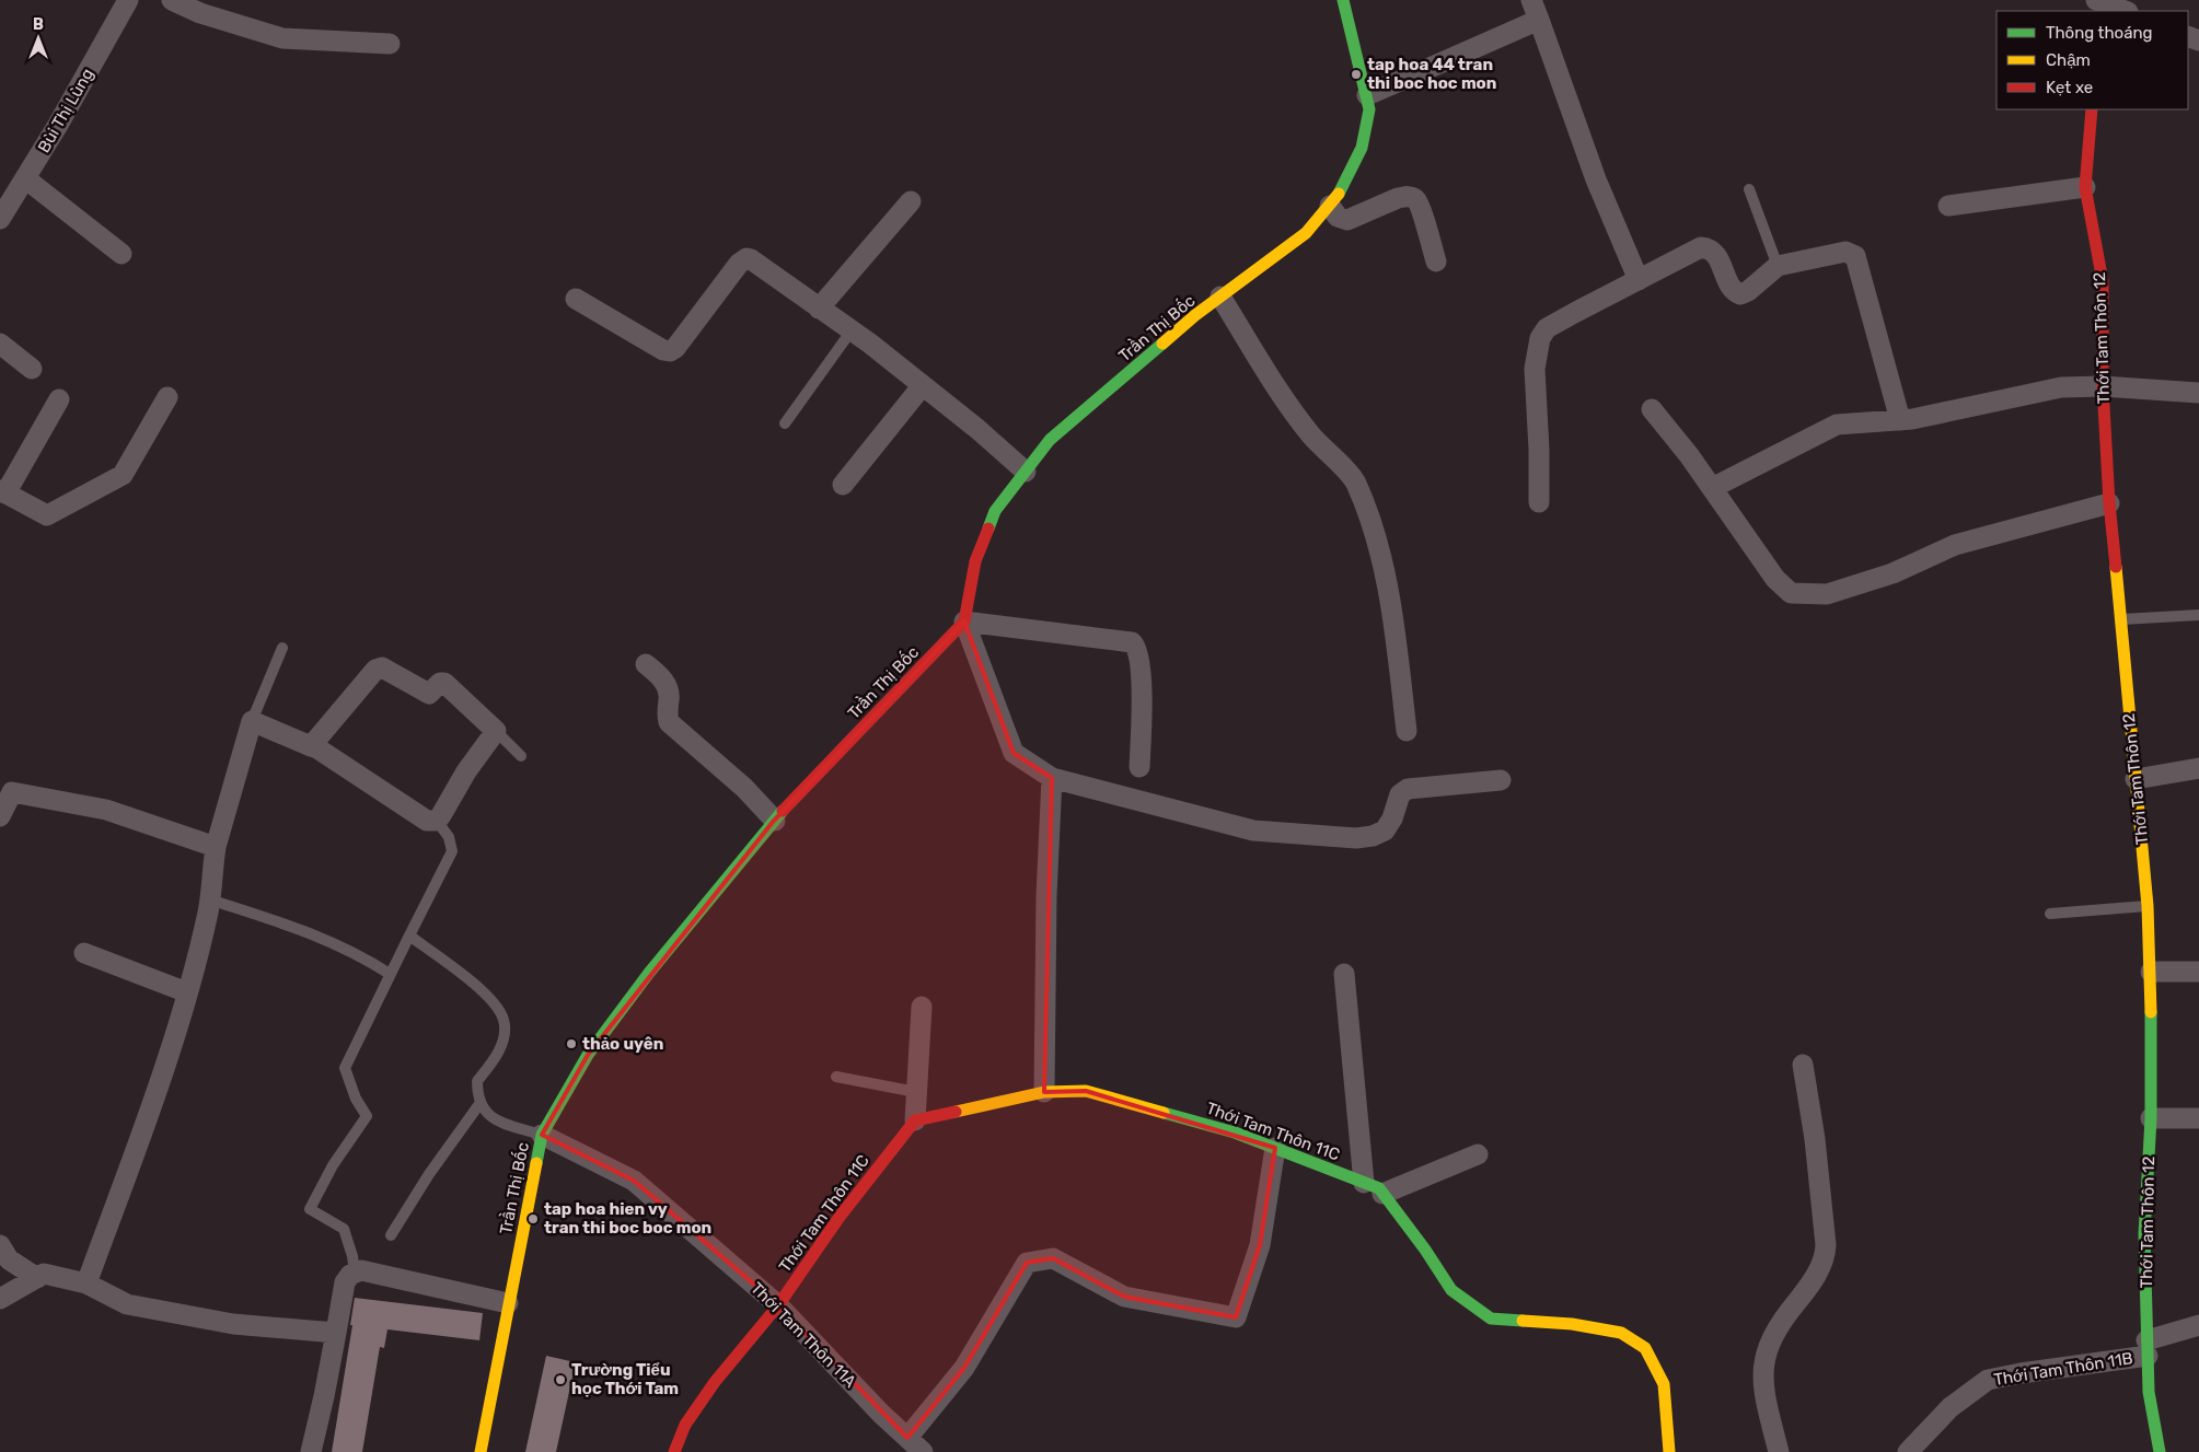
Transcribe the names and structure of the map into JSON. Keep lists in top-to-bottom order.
{
  "streets": {
    "street": [
      "Bùi Thị Lùng",
      "Trần Thị Bốc",
      "Thới Tam Thôn 12",
      "Thới Tam Thôn 11C",
      "Thới Tam Thôn 11A",
      "Thới Tam Thôn 11B"
    ]
  },
  "crossings": [
    ["Trần Thị Bốc", "Thới Tam Thôn 11A"],
    ["Thới Tam Thôn 12", "Thới Tam Thôn 11B"],
    ["Thới Tam Thôn 11C", "Thới Tam Thôn 11A"]
  ],
  "places": [
    "tap hoa 44 tran thi boc hoc mon",
    "thảo uyên",
    "tap hoa hien vy tran thi boc boc mon",
    "Trường Tiểu học Thới Tam"
  ],
  "legend": ["Thông thoáng", "Chậm", "Kẹt xe"],
  "north": "top"
}
